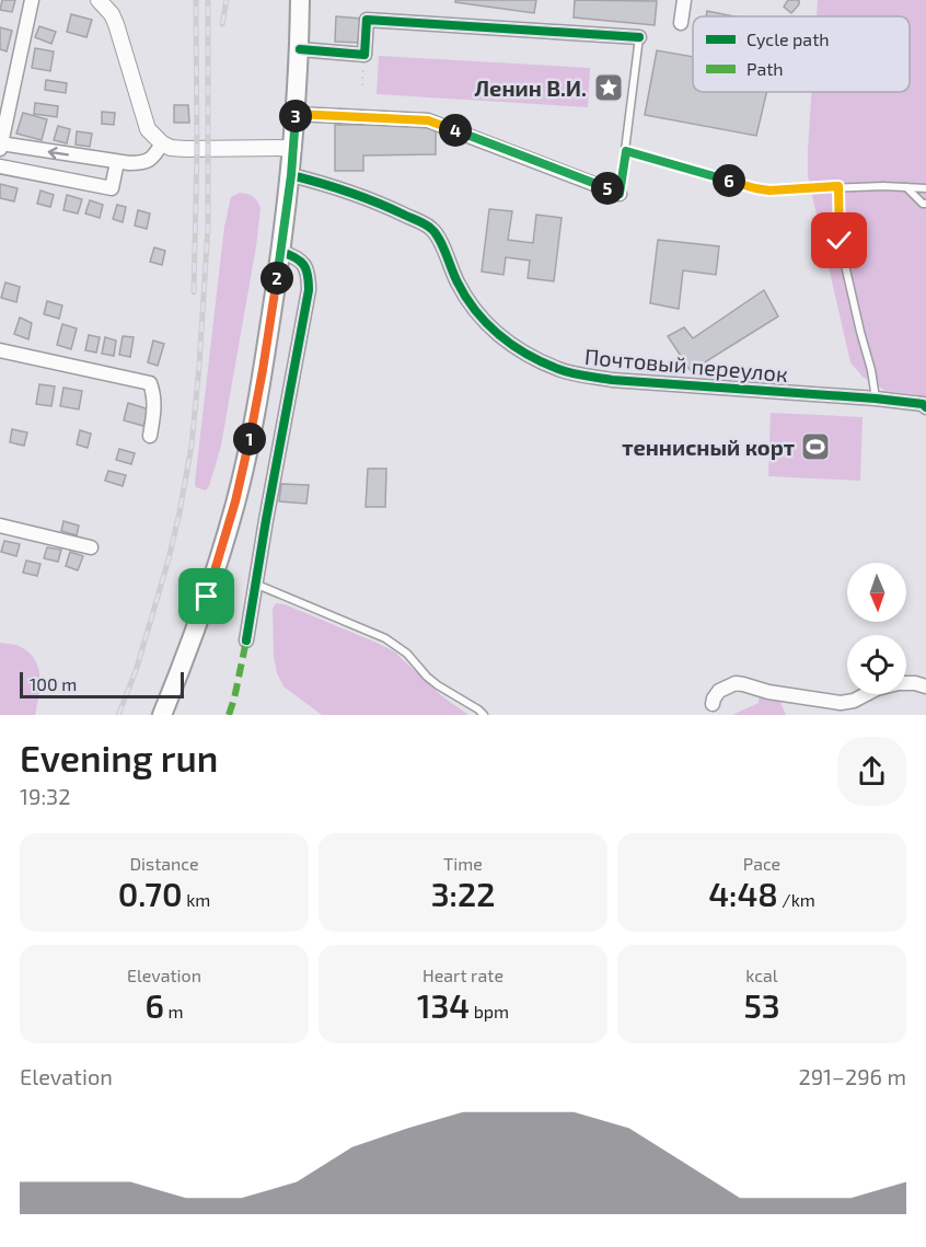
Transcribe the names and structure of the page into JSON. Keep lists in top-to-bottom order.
{
  "streets": {
    "street": ["Почтовый переулок"]
  },
  "places": {
    "place": ["Ленин В.И."],
    "sports": ["теннисный корт"]
  },
  "legend": ["Cycle path", "Path"],
  "scale_bar": "100 m",
  "north": "bottom",
  "page": {
    "pins": [
      "3",
      "4",
      "6",
      "5",
      "2",
      "1"
    ],
    "scale": "100 m",
    "heading": ["Evening run", "19:32"],
    "stats": [
      ["Distance", "0.70 km"],
      ["Time", "3:22"],
      ["Pace", "4:48 /km"],
      ["Elevation", "6 m"],
      ["Heart rate", "134 bpm"],
      ["kcal", "53"]
    ],
    "chart": ["Elevation", "291–296 m"]
  }
}
